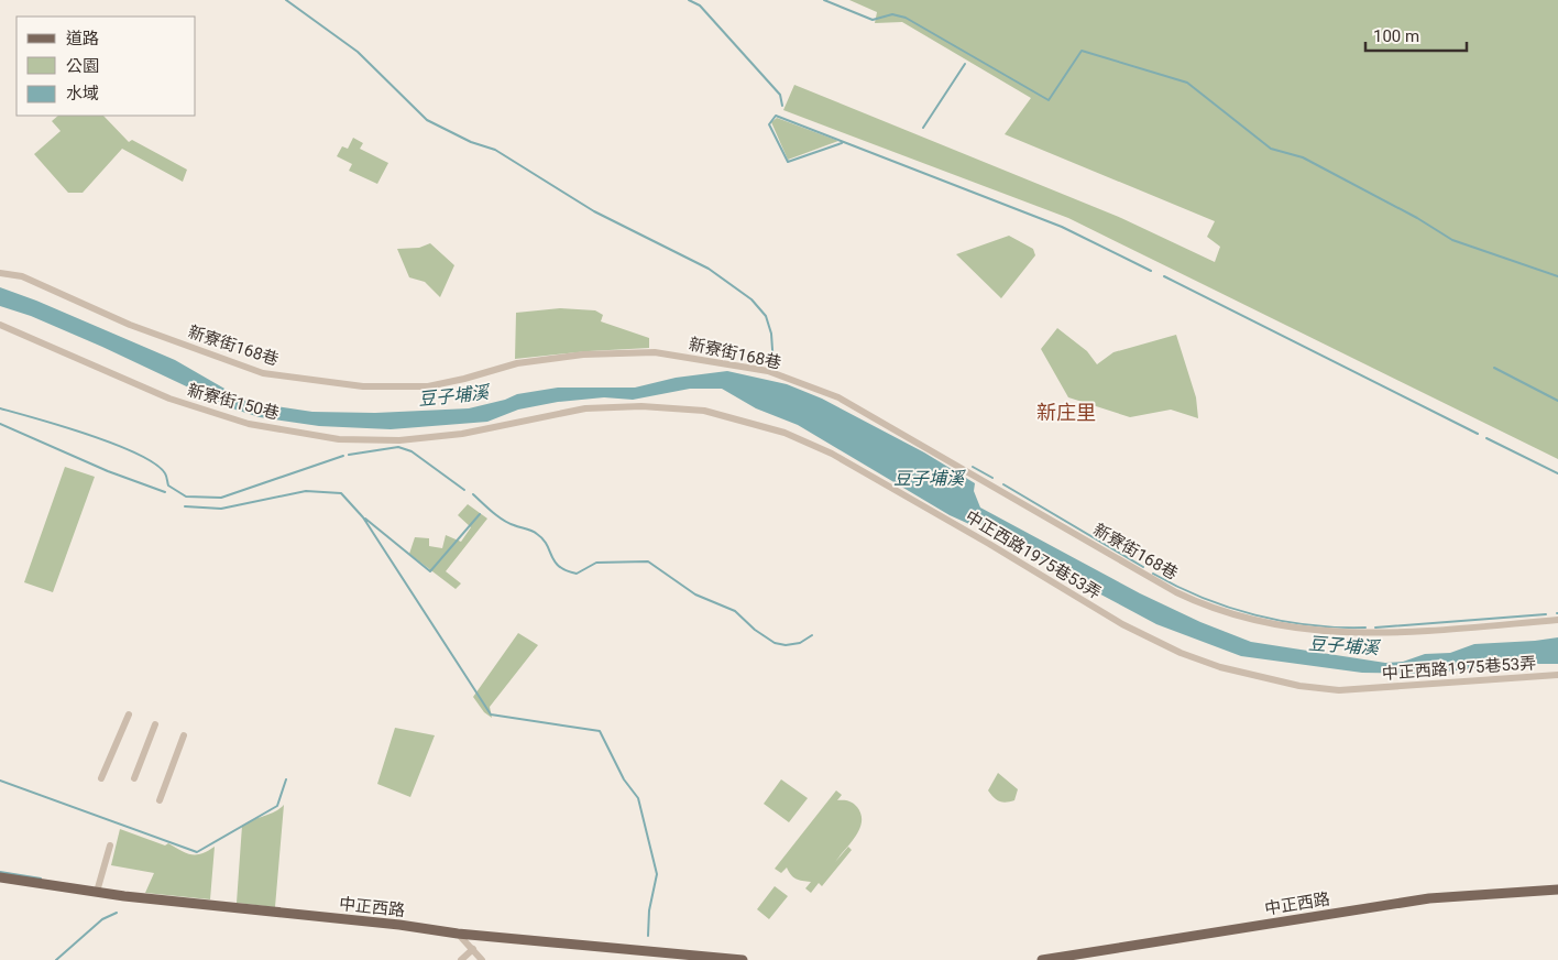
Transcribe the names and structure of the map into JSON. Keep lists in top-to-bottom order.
{
  "streets": {
    "main road": ["中正西路"],
    "street": ["新寮街168巷", "新寮街150巷", "中正西路1975巷53弄"]
  },
  "crossings": [
    ["新寮街150巷", "中正西路1975巷53弄"]
  ],
  "districts": ["新庄里"],
  "water": ["豆子埔溪"],
  "legend": ["道路", "公園", "水域"],
  "scale_bar": "100 m"
}
